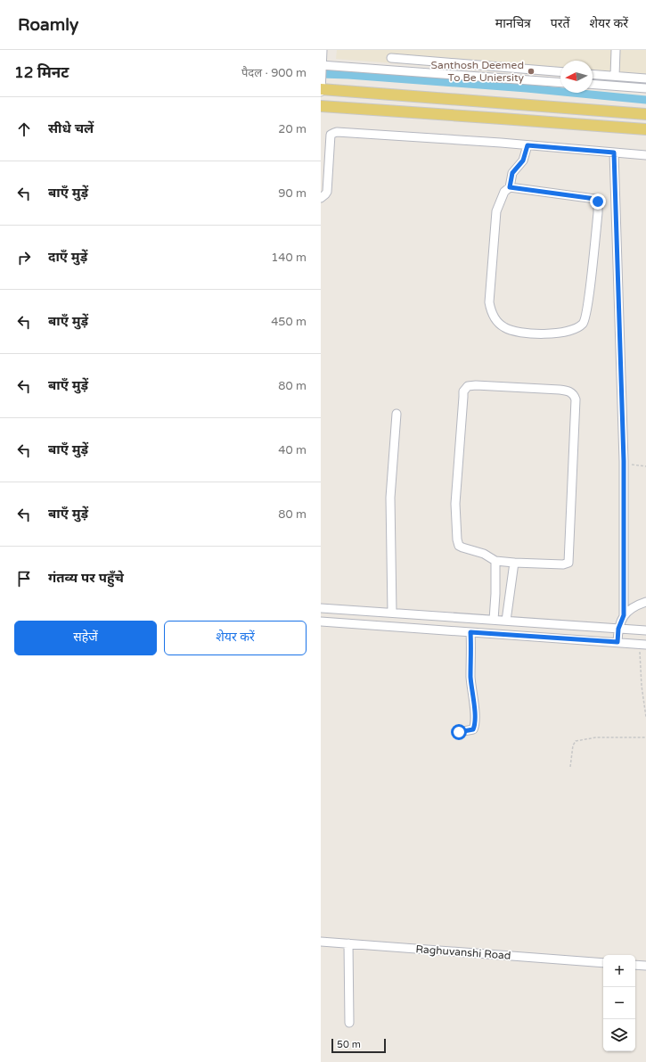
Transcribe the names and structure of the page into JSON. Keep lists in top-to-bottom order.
{
  "streets": {
    "street": ["Raghuvanshi Road"]
  },
  "places": ["Santhosh Deemed To Be Uniersity"],
  "scale_bar": "50 m",
  "north": "left",
  "page": {
    "header": "Roamly",
    "nav": ["मानचित्र", "परतें", "शेयर करें"],
    "heading": ["12 मिनट", "पैदल · 900 m"],
    "list": [
      ["सीधे चलें", "20 m"],
      ["बाएँ मुड़ें", "90 m"],
      ["दाएँ मुड़ें", "140 m"],
      ["बाएँ मुड़ें", "450 m"],
      ["बाएँ मुड़ें", "80 m"],
      ["बाएँ मुड़ें", "40 m"],
      ["बाएँ मुड़ें", "80 m"],
      "गंतव्य पर पहुँचे"
    ],
    "buttons": ["सहेजें", "शेयर करें"],
    "map_buttons": ["+", "−"],
    "scale": "50 m"
  }
}
